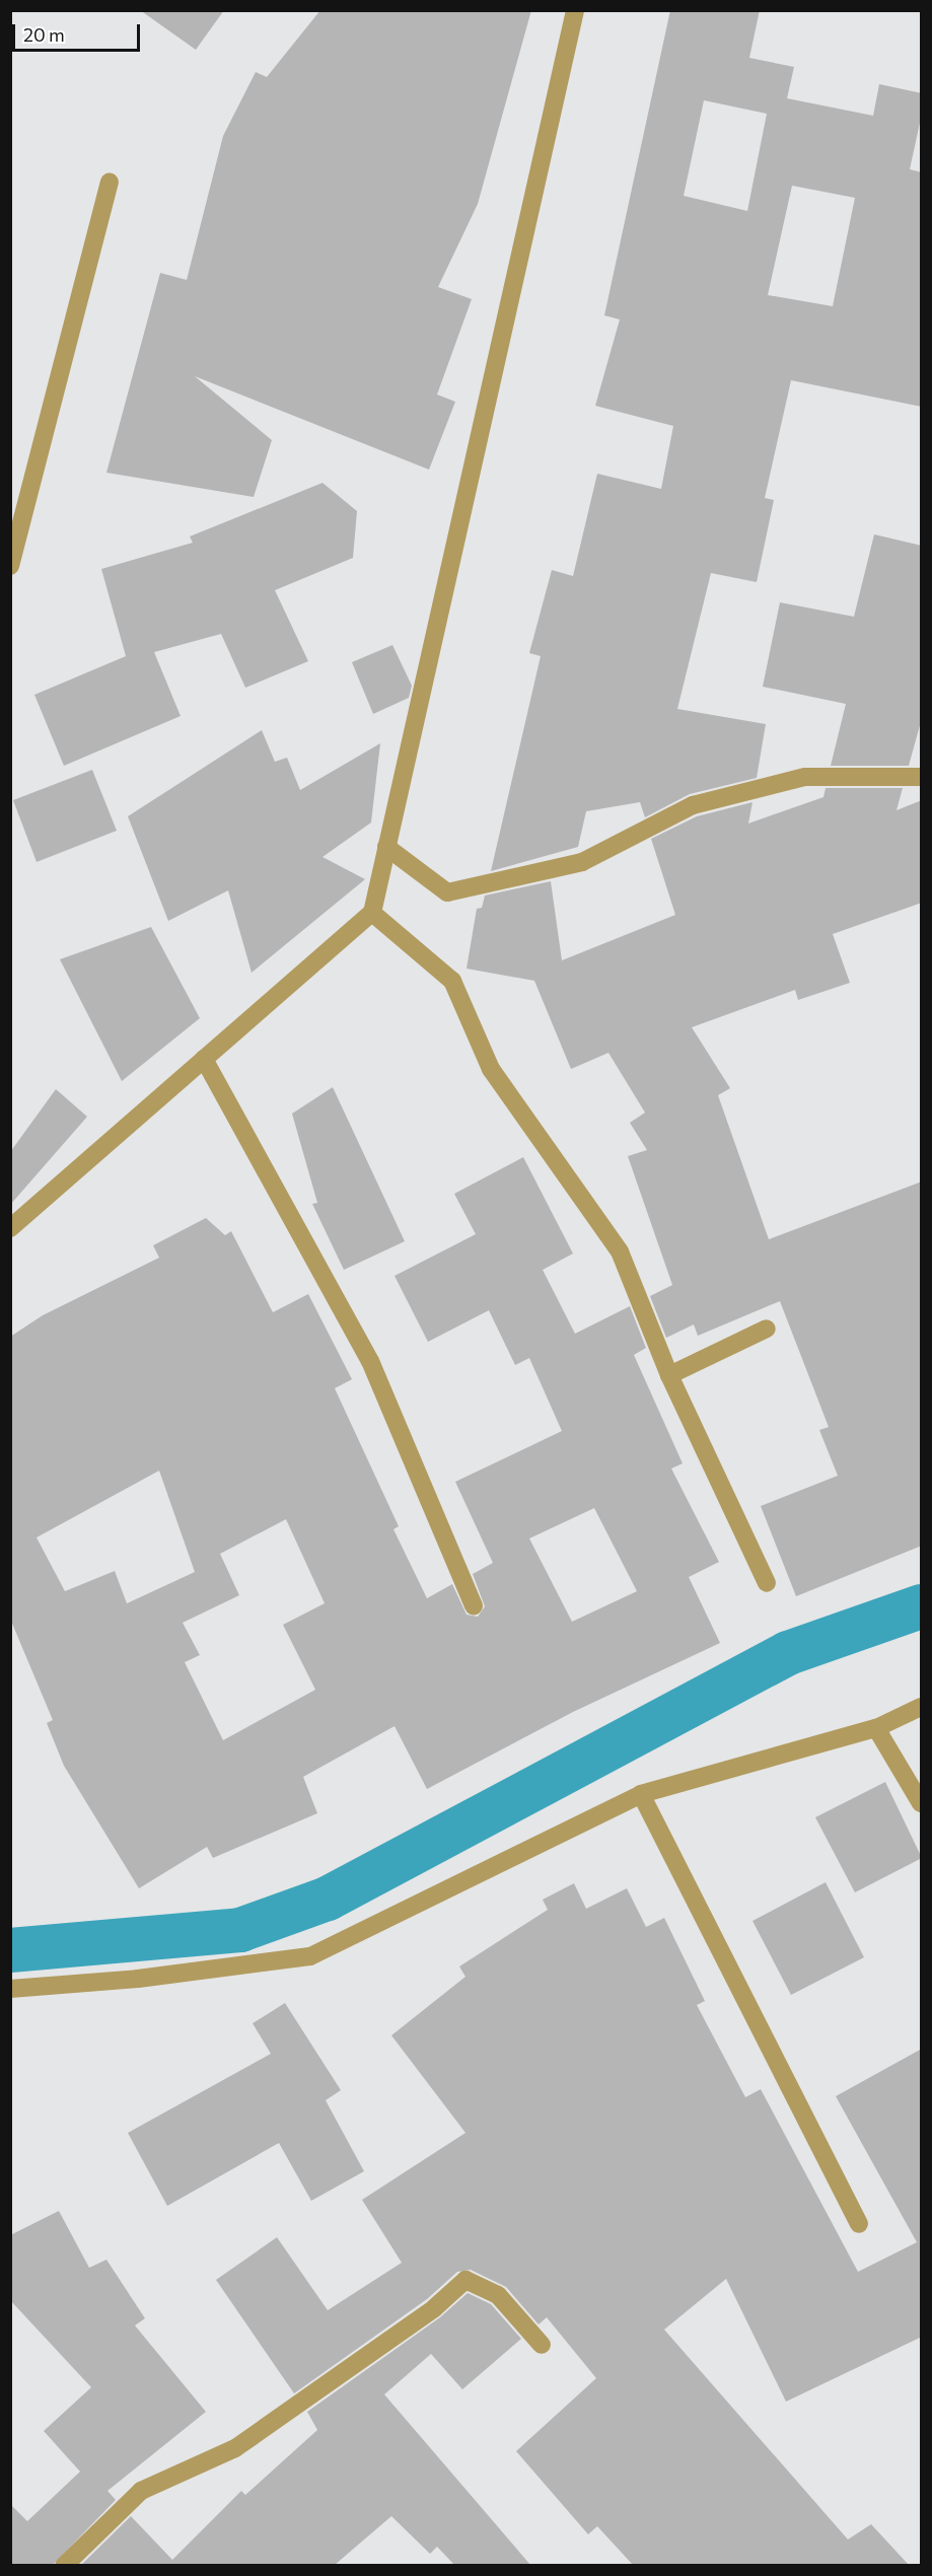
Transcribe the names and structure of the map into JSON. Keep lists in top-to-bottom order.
{
  "scale_bar": "20 m"
}
